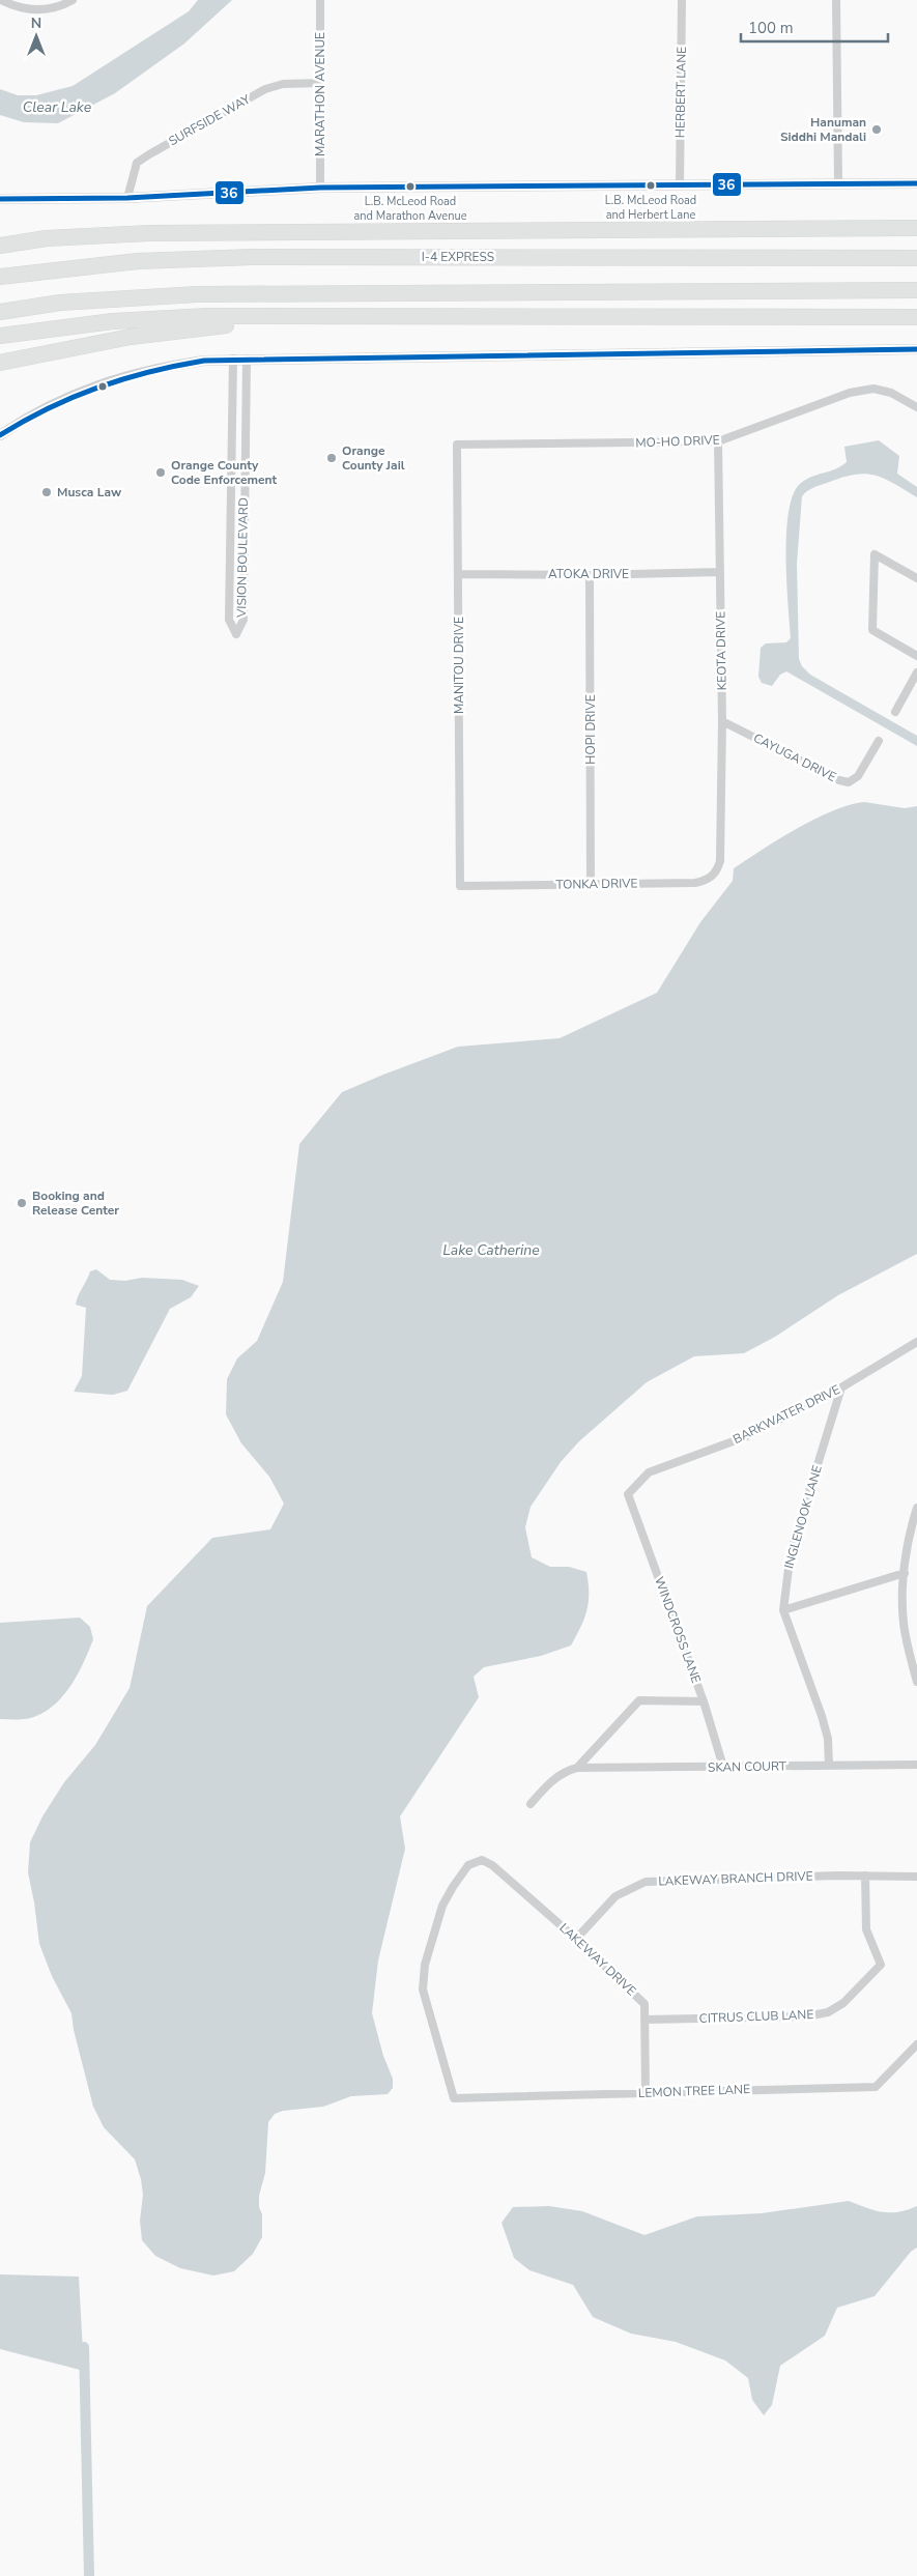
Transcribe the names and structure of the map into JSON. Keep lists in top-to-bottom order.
{
  "streets": {
    "highway": ["I-4 EXPRESS"],
    "street": [
      "HERBERT LANE",
      "MARATHON AVENUE",
      "SURFSIDE WAY",
      "MO-HO DRIVE",
      "VISION BOULEVARD",
      "ATOKA DRIVE",
      "KEOTA DRIVE",
      "MANITOU DRIVE",
      "HOPI DRIVE",
      "CAYUGA DRIVE",
      "TONKA DRIVE",
      "BARKWATER DRIVE",
      "INGLENOOK LANE",
      "WINDCROSS LANE",
      "SKAN COURT",
      "LAKEWAY BRANCH DRIVE",
      "LAKEWAY DRIVE",
      "CITRUS CLUB LANE",
      "LEMON TREE LANE"
    ]
  },
  "crossings": [
    ["MARATHON AVENUE", "SURFSIDE WAY"],
    ["MO-HO DRIVE", "KEOTA DRIVE"],
    ["MO-HO DRIVE", "MANITOU DRIVE"],
    ["ATOKA DRIVE", "KEOTA DRIVE"],
    ["ATOKA DRIVE", "MANITOU DRIVE"],
    ["ATOKA DRIVE", "HOPI DRIVE"],
    ["KEOTA DRIVE", "CAYUGA DRIVE"],
    ["KEOTA DRIVE", "TONKA DRIVE"],
    ["MANITOU DRIVE", "TONKA DRIVE"],
    ["HOPI DRIVE", "TONKA DRIVE"],
    ["BARKWATER DRIVE", "INGLENOOK LANE"],
    ["BARKWATER DRIVE", "WINDCROSS LANE"],
    ["INGLENOOK LANE", "SKAN COURT"],
    ["WINDCROSS LANE", "SKAN COURT"],
    ["LAKEWAY BRANCH DRIVE", "LAKEWAY DRIVE"],
    ["LAKEWAY BRANCH DRIVE", "CITRUS CLUB LANE"],
    ["LAKEWAY DRIVE", "CITRUS CLUB LANE"],
    ["LAKEWAY DRIVE", "LEMON TREE LANE"]
  ],
  "water": ["Clear Lake", "Lake Catherine"],
  "places": [
    "Hanuman Siddhi Mandali",
    "L.B. McLeod Road and Herbert Lane",
    "L.B. McLeod Road and Marathon Avenue",
    "Orange County Jail",
    "Orange County Code Enforcement",
    "Musca Law",
    "Booking and Release Center"
  ],
  "lines": ["transit line 36"],
  "scale_bar": "100 m",
  "north": "top"
}
